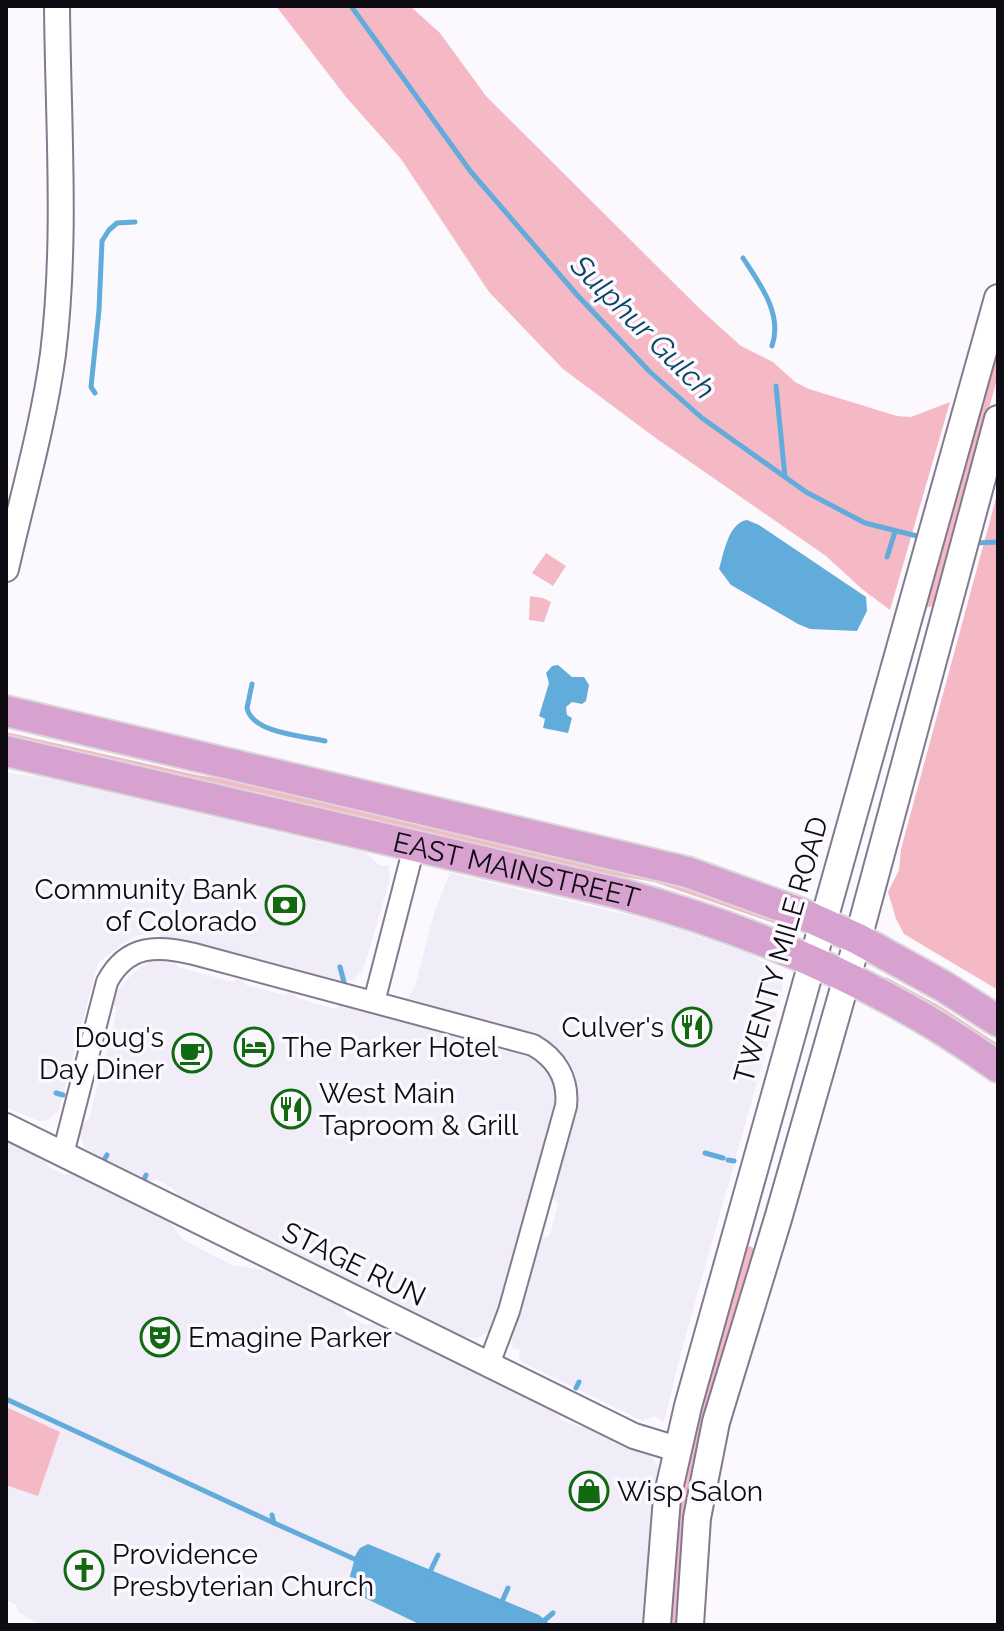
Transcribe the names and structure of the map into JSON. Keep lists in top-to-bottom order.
{
  "streets": {
    "main road": ["EAST MAINSTREET", "TWENTY MILE ROAD"],
    "street": ["STAGE RUN"]
  },
  "crossings": [
    ["EAST MAINSTREET", "TWENTY MILE ROAD"],
    ["TWENTY MILE ROAD", "STAGE RUN"]
  ],
  "water": ["Sulphur Gulch"],
  "places": {
    "bank": ["Community Bank of Colorado"],
    "restaurant": ["Culver's", "West Main Taproom & Grill"],
    "hotel": ["The Parker Hotel"],
    "cafe": ["Doug's Day Diner"],
    "theatre": ["Emagine Parker"],
    "shop": ["Wisp Salon"],
    "church": ["Providence Presbyterian Church"]
  }
}
